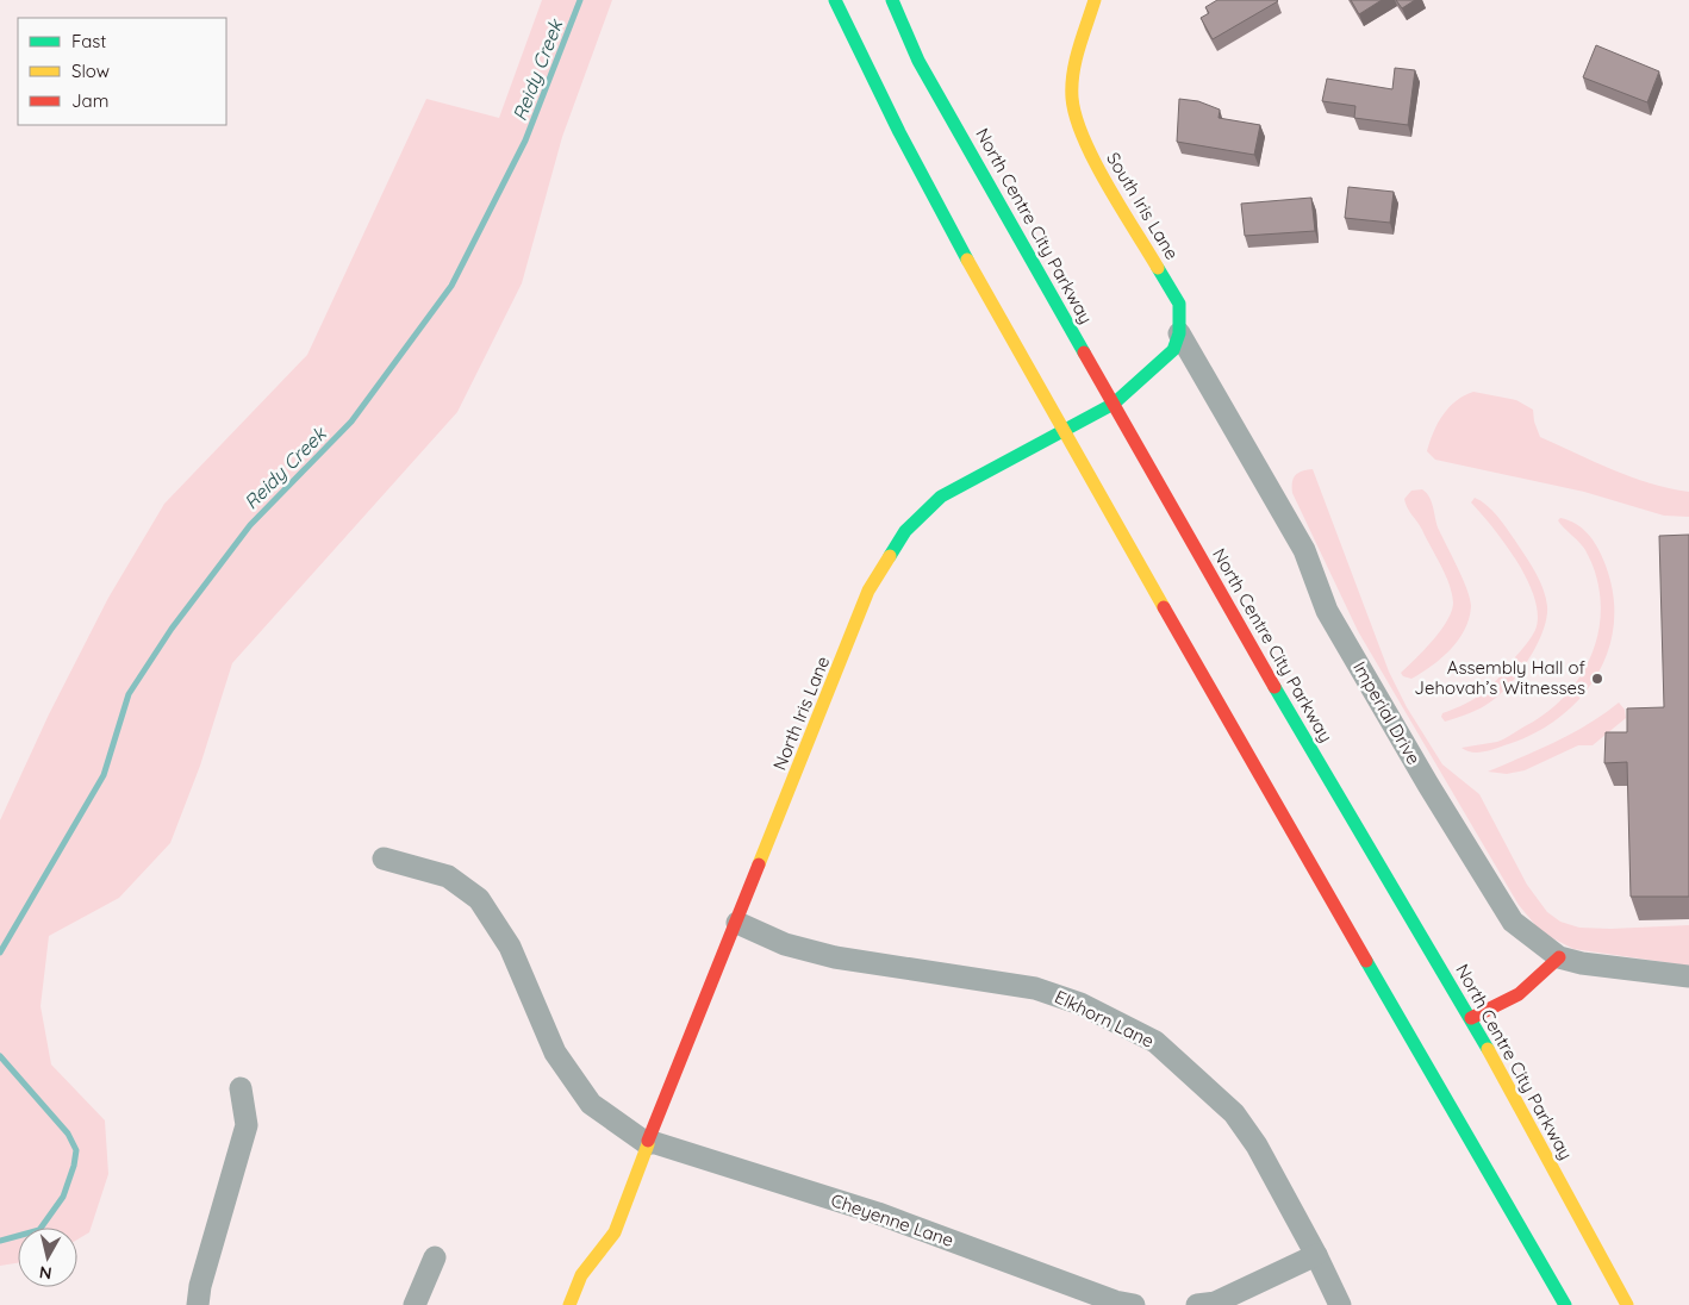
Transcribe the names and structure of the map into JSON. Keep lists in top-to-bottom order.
{
  "streets": {
    "main road": ["South Iris Lane", "North Centre City Parkway", "North Iris Lane"],
    "street": ["Imperial Drive", "Elkhorn Lane", "Cheyenne Lane"]
  },
  "crossings": [
    ["South Iris Lane", "Imperial Drive"],
    ["North Centre City Parkway", "North Iris Lane"],
    ["North Iris Lane", "Elkhorn Lane"],
    ["North Iris Lane", "Cheyenne Lane"]
  ],
  "water": ["Reidy Creek"],
  "places": ["Assembly Hall of Jehovah’s Witnesses"],
  "legend": ["Fast", "Slow", "Jam"],
  "north": "bottom"
}
